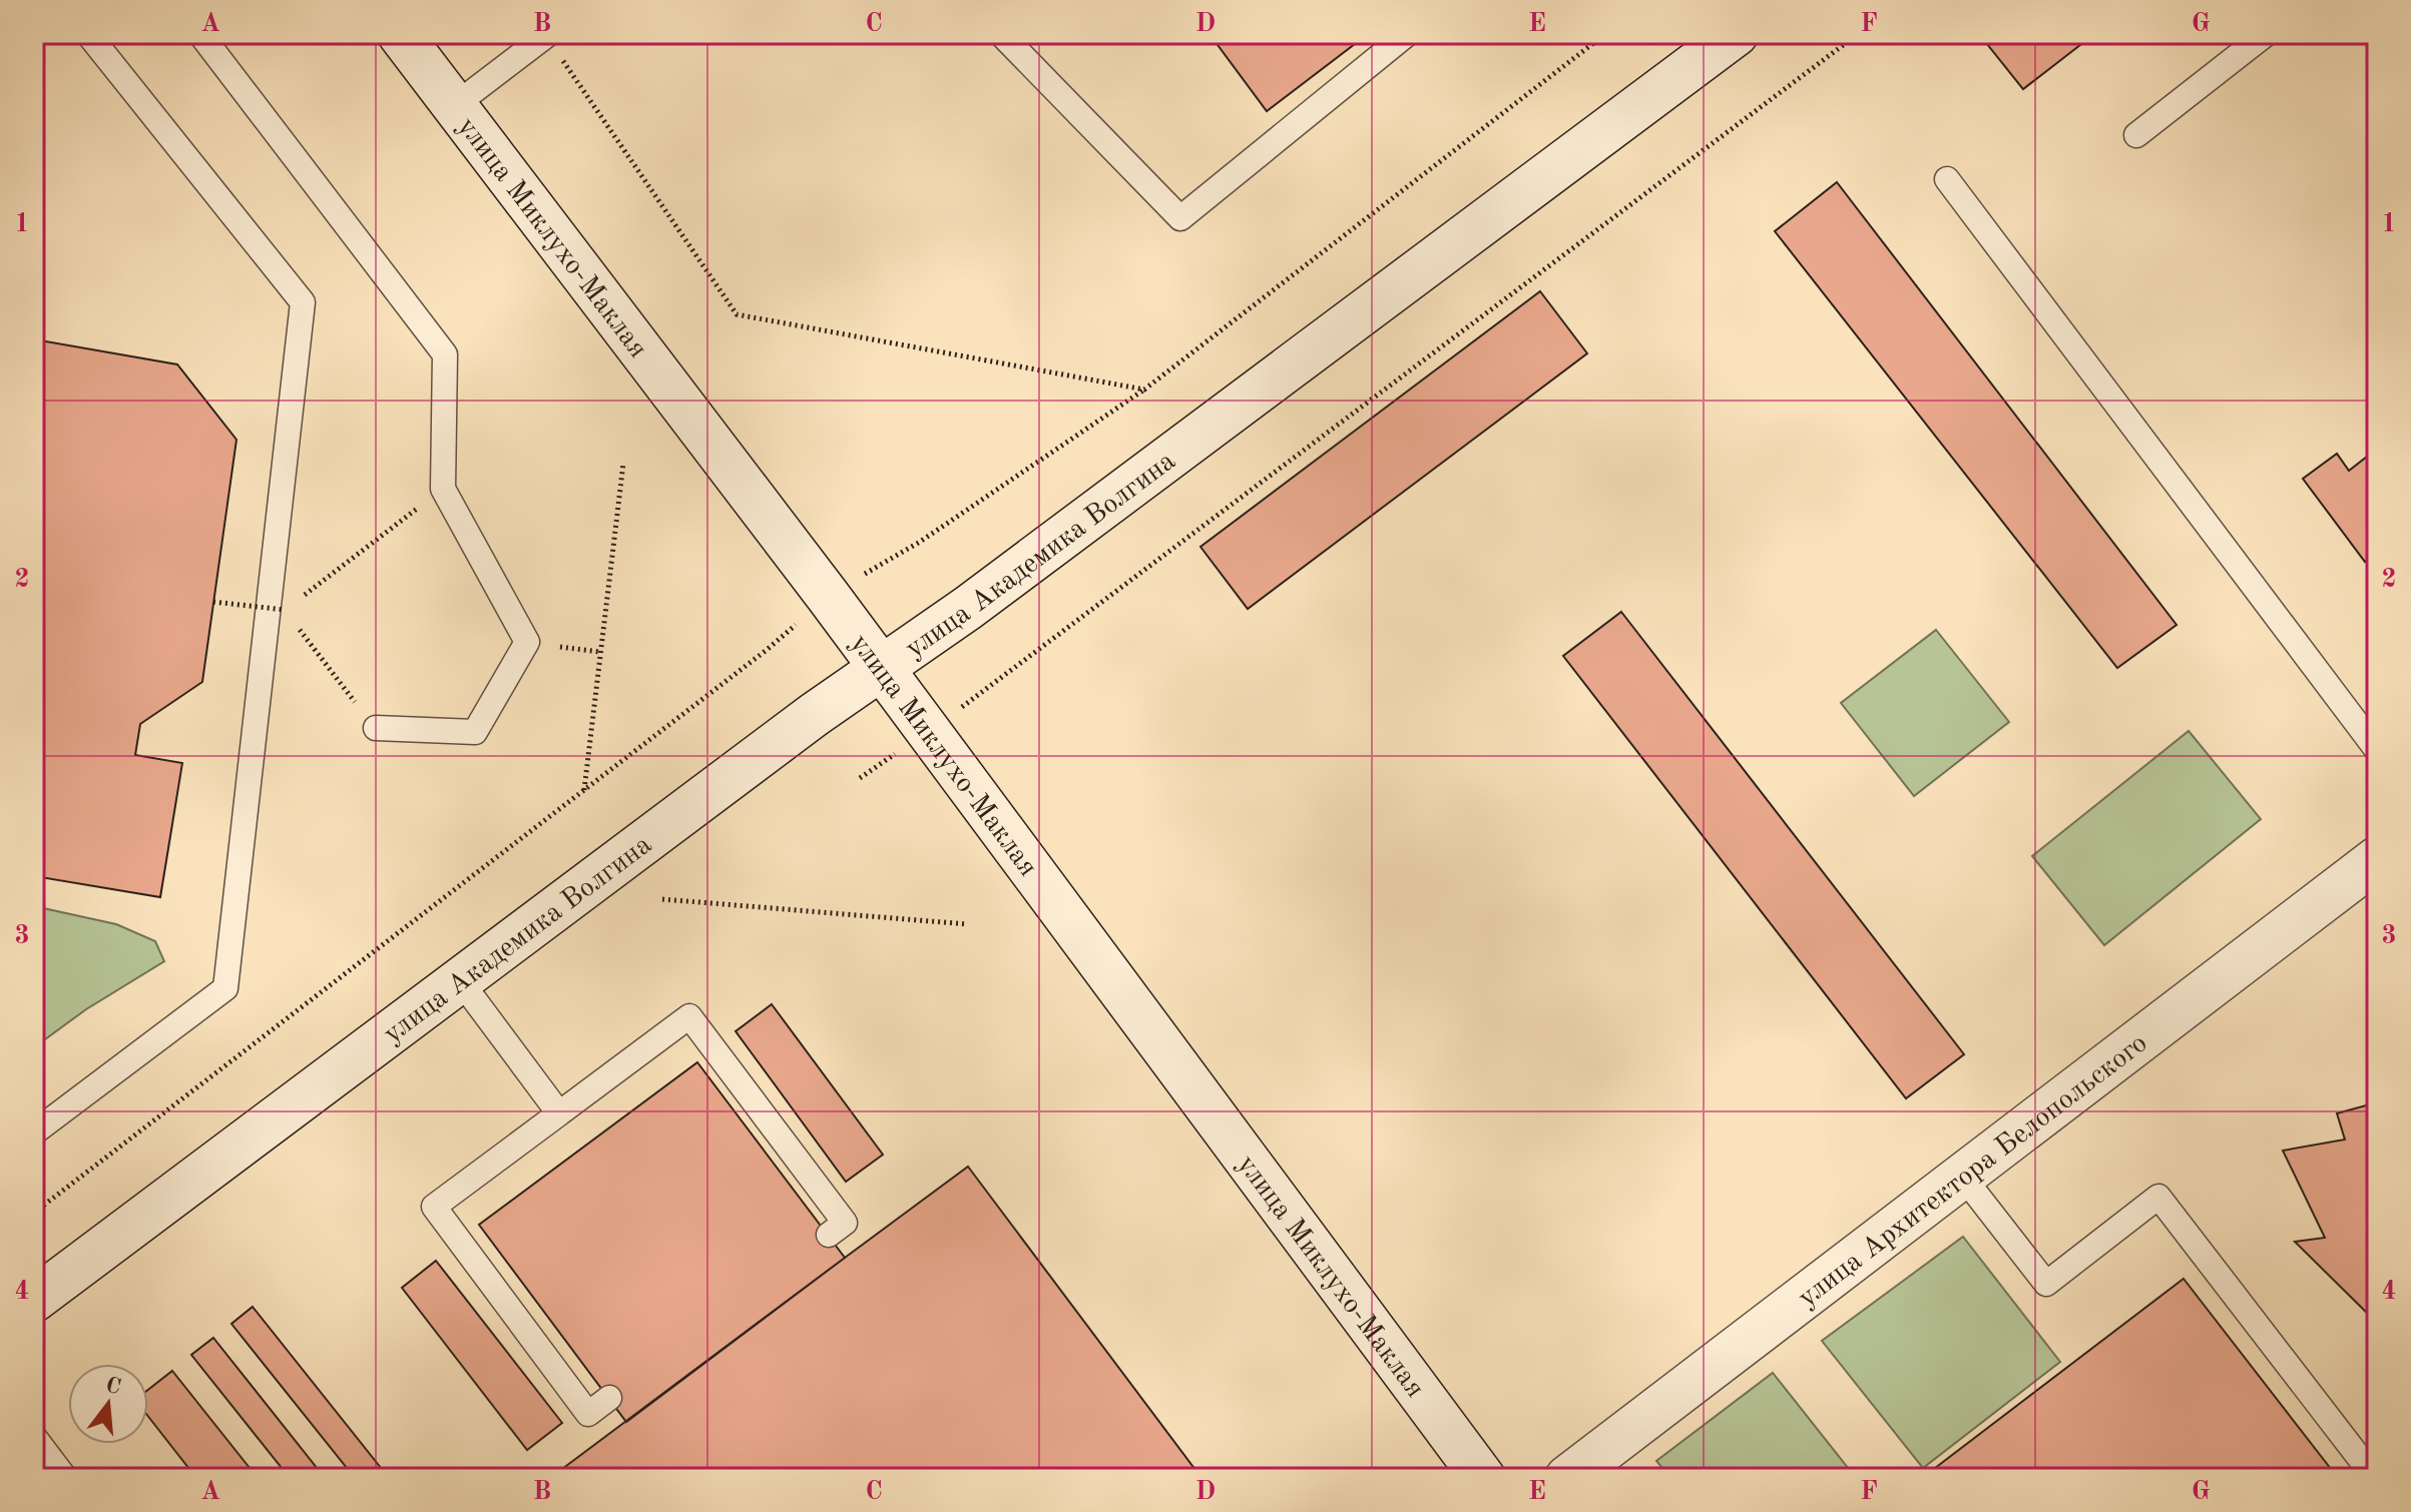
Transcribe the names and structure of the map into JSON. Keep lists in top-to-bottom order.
{
  "streets": {
    "street": ["улица Миклухо-Маклая", "улица Академика Волгина", "улица Архитектора Белопольского"]
  },
  "crossings": [
    ["улица Миклухо-Маклая", "улица Академика Волгина"]
  ],
  "north": "top",
  "grid": {
    "columns": [
      "A",
      "B",
      "C",
      "D",
      "E",
      "F",
      "G"
    ],
    "rows": [
      "1",
      "2",
      "3",
      "4"
    ]
  }
}
